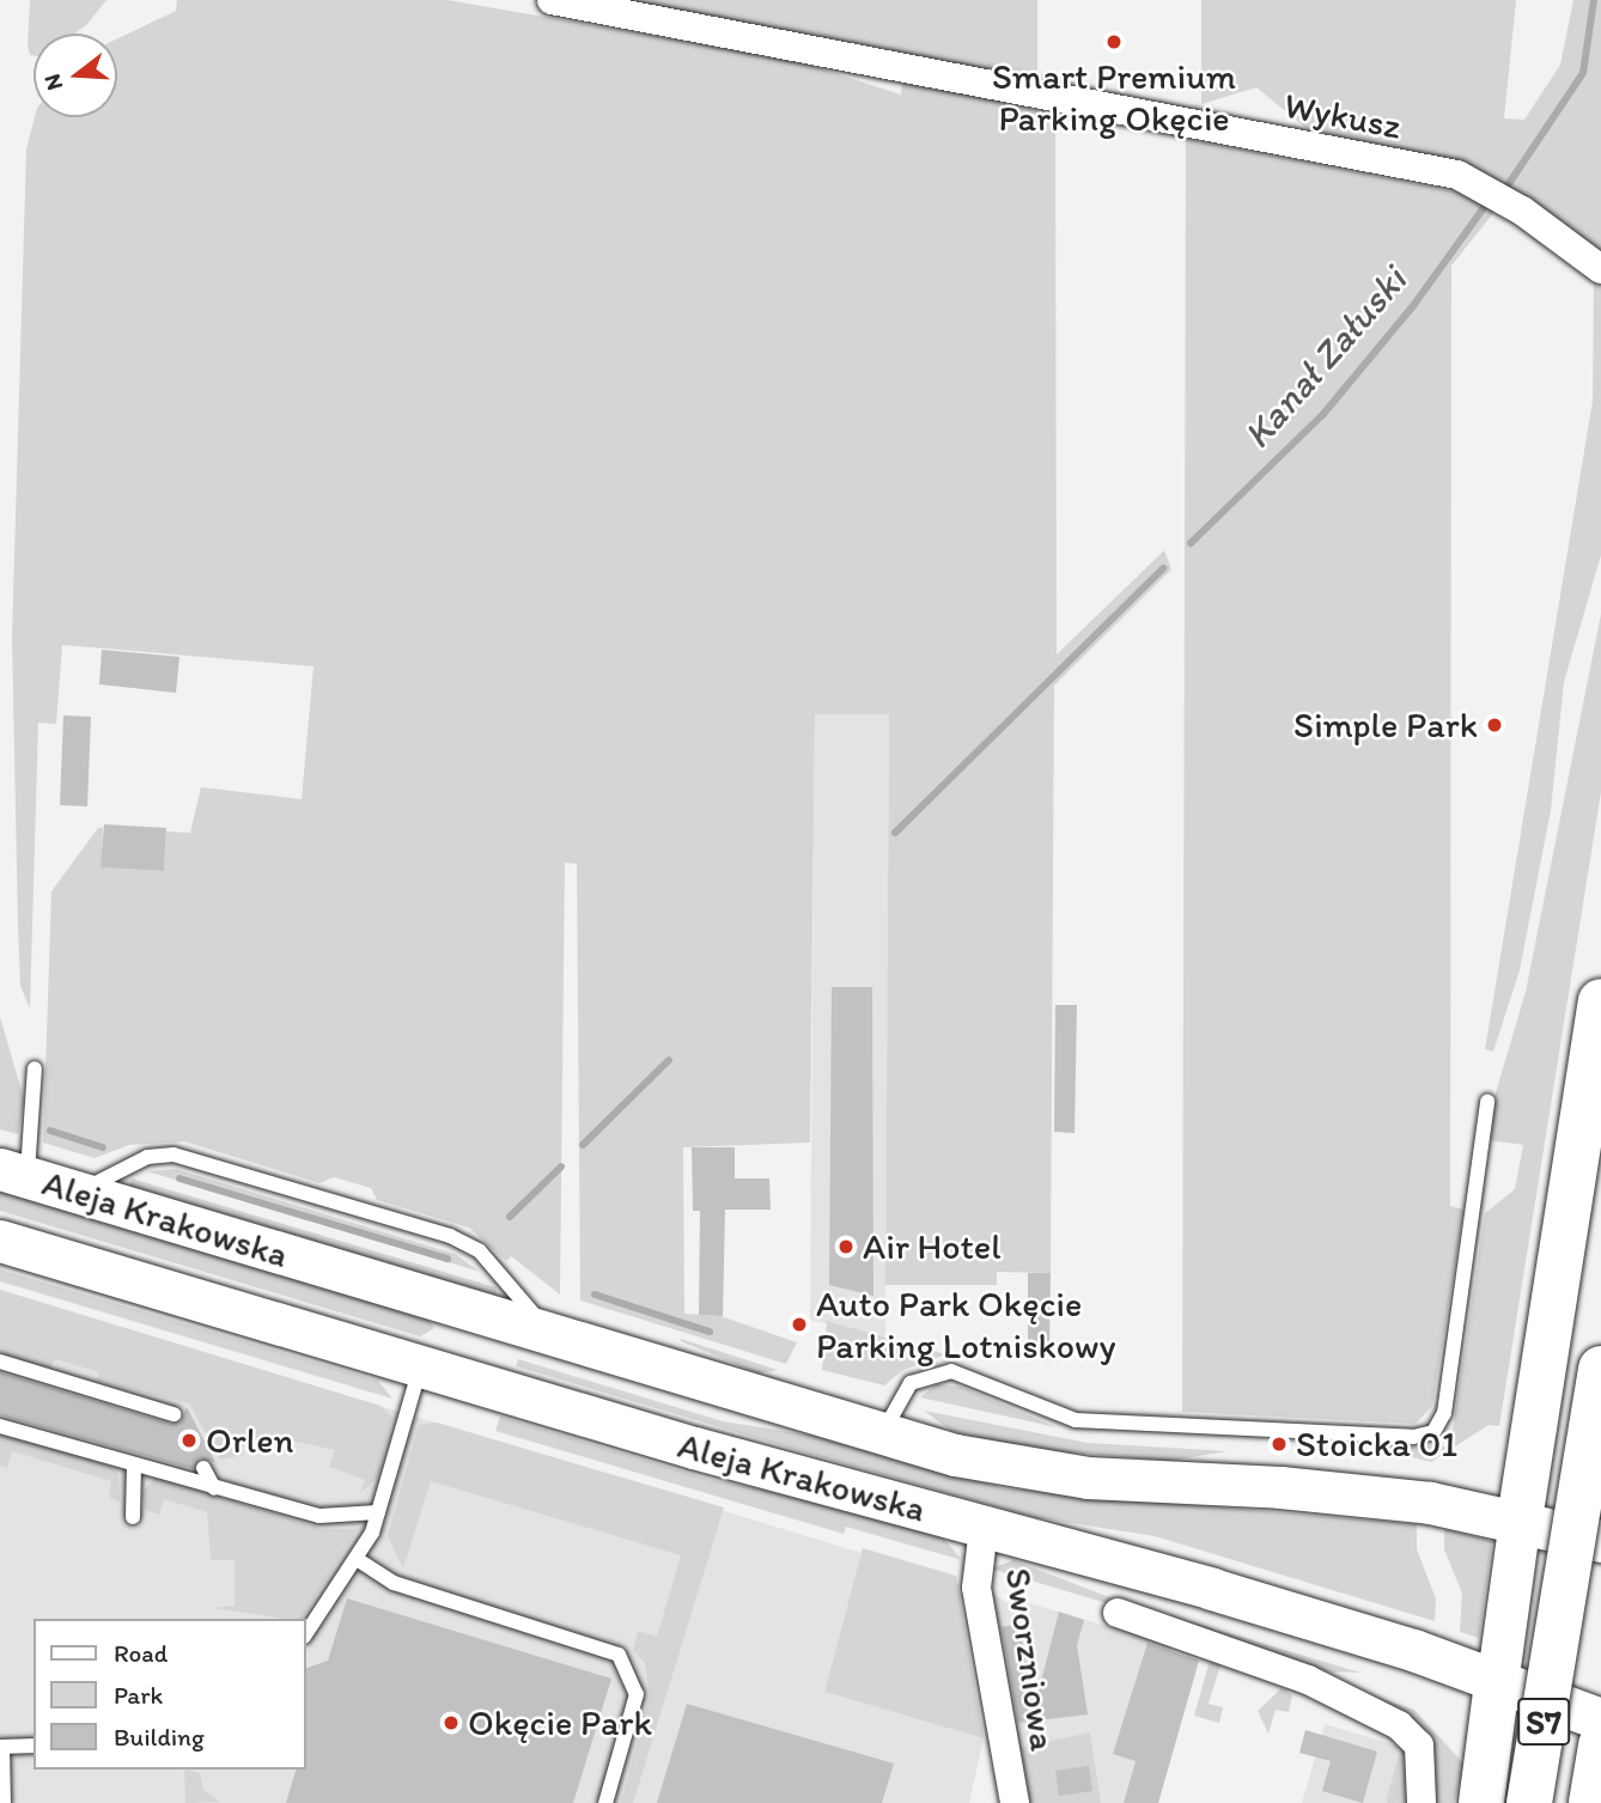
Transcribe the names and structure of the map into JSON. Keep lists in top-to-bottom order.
{
  "streets": {
    "highway": ["S7"],
    "main road": ["Aleja Krakowska"],
    "street": ["Wykusz", "Sworzniowa"]
  },
  "crossings": [
    ["Aleja Krakowska", "Sworzniowa"]
  ],
  "water": ["Kanał Załuski"],
  "places": [
    "Smart Premium Parking Okęcie",
    "Simple Park",
    "Air Hotel",
    "Auto Park Okęcie Parking Lotniskowy",
    "Orlen",
    "Stoicka 01",
    "Okęcie Park"
  ],
  "legend": ["Road", "Park", "Building"],
  "north": "left"
}
